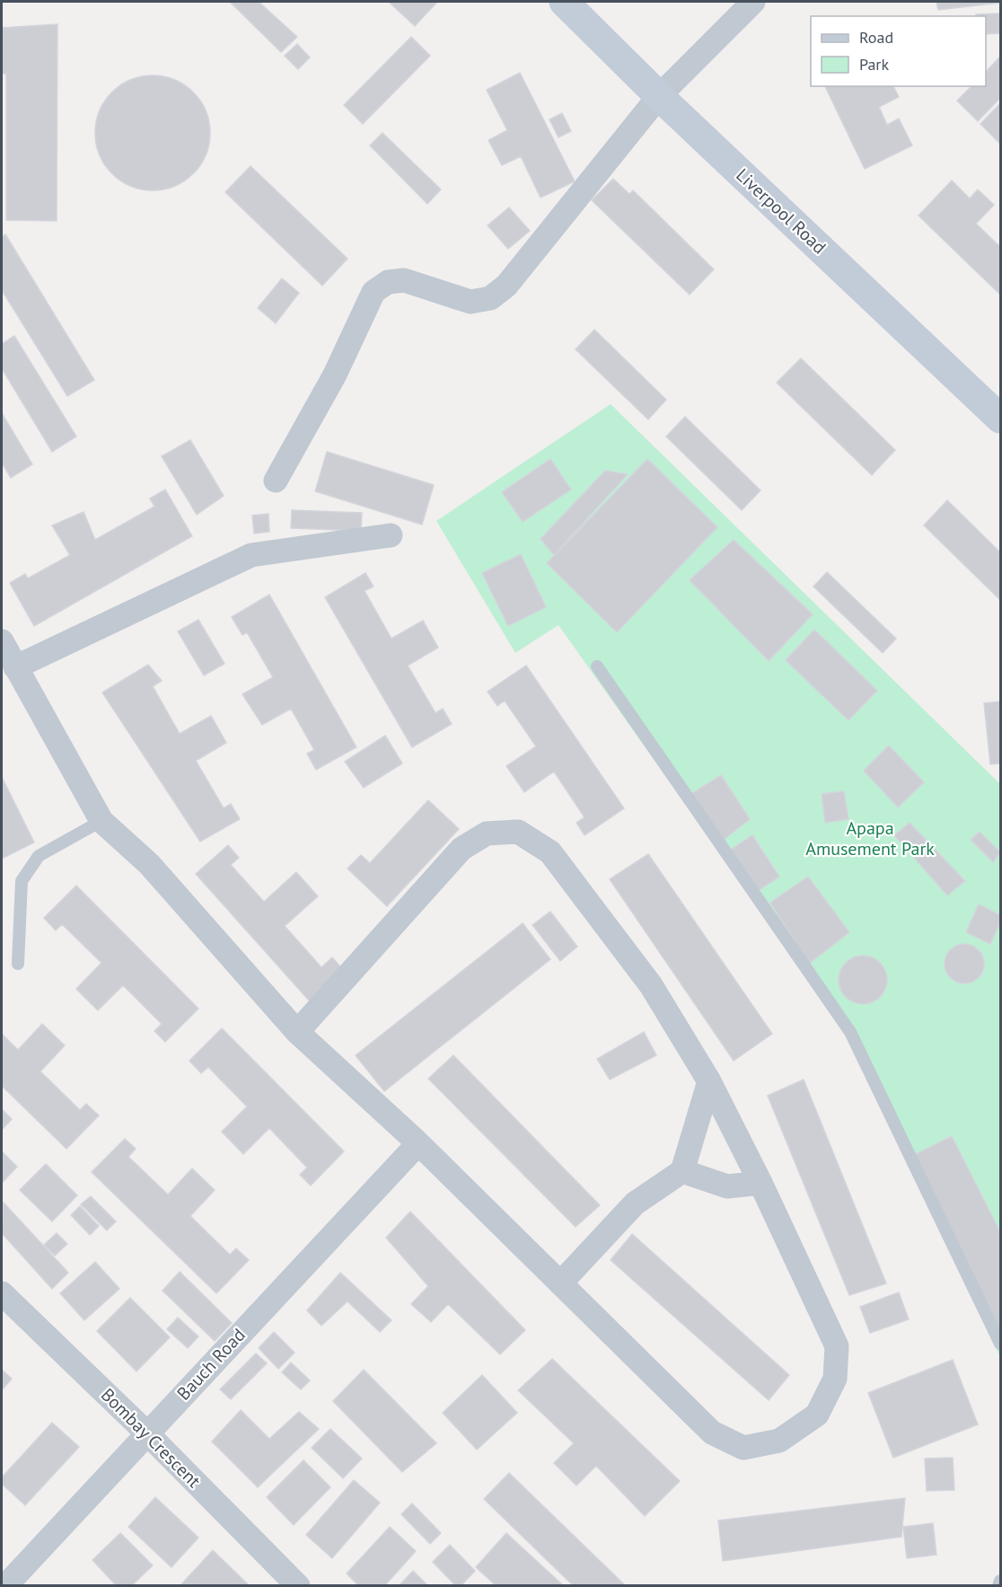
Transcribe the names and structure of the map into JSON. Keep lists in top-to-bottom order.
{
  "streets": {
    "main road": ["Liverpool Road"],
    "street": ["Bauch Road", "Bombay Crescent"]
  },
  "crossings": [
    ["Bauch Road", "Bombay Crescent"]
  ],
  "parks": ["Apapa Amusement Park"],
  "legend": ["Road", "Park"]
}
